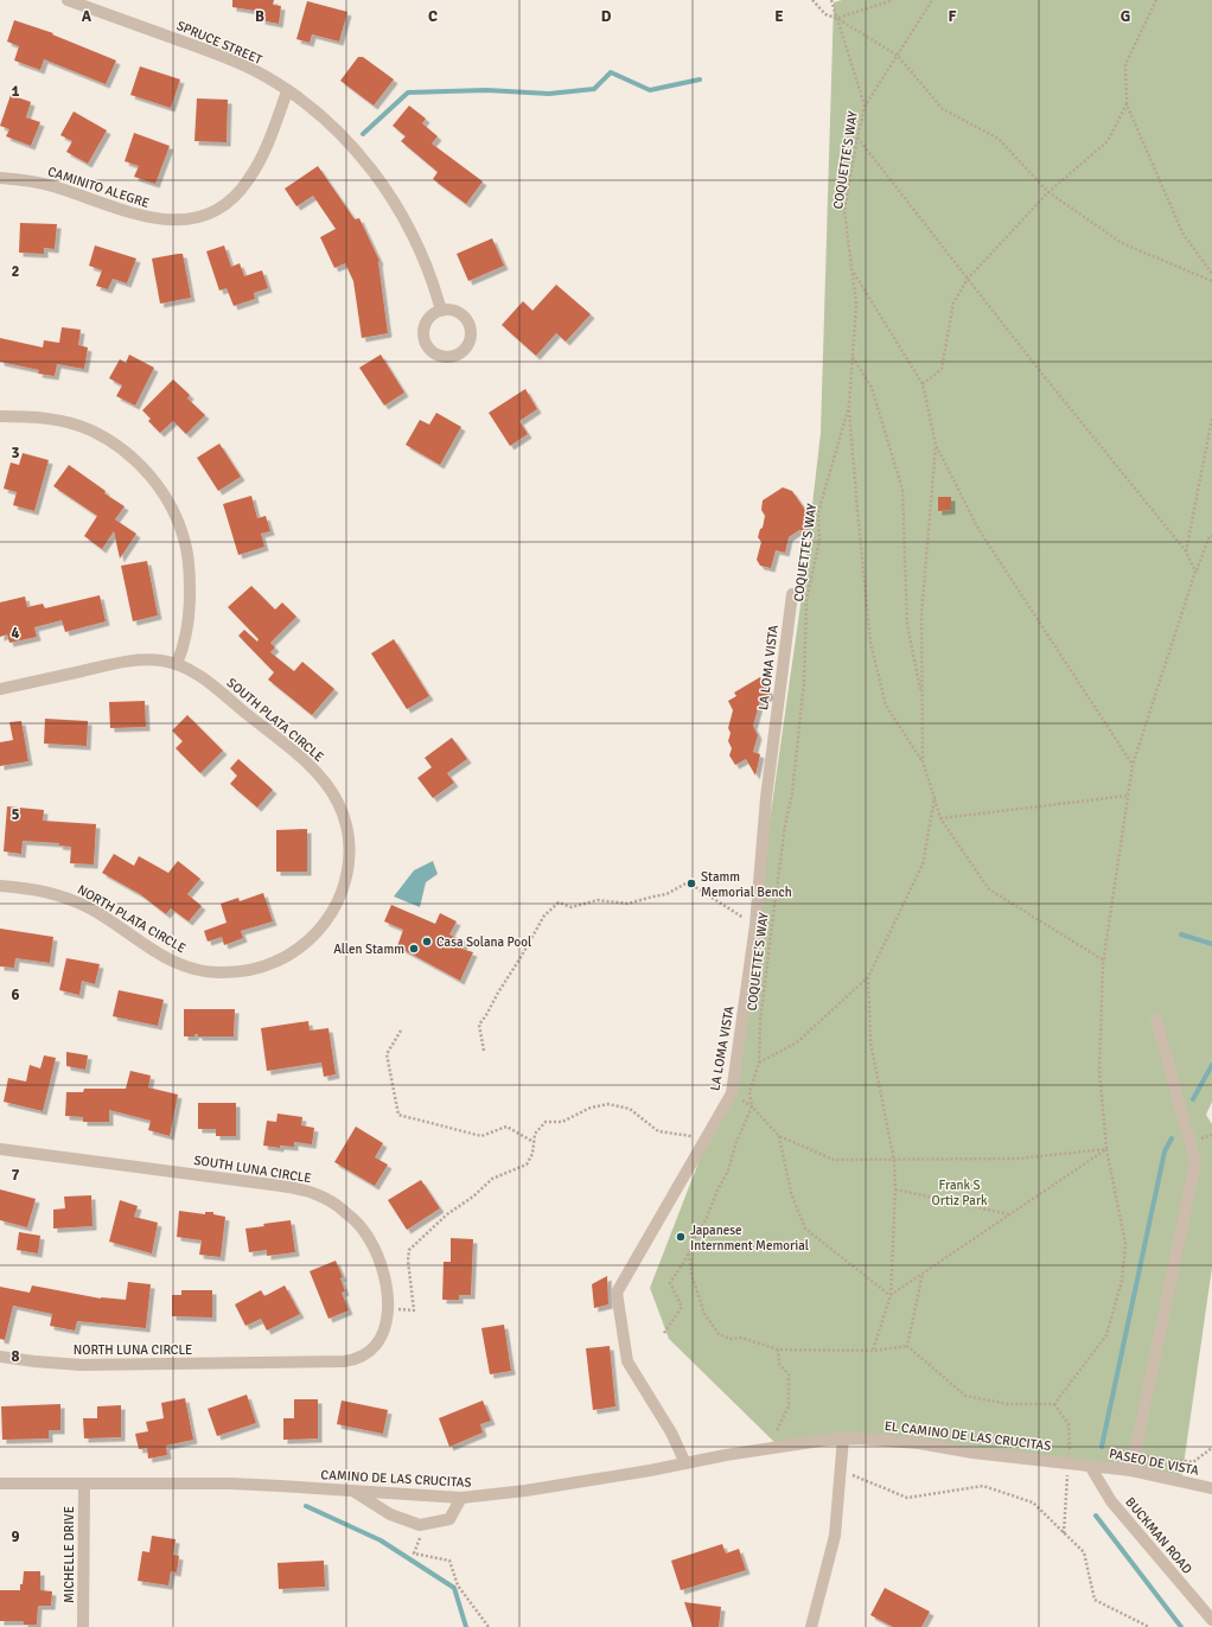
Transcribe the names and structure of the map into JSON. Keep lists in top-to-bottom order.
{
  "streets": {
    "street": [
      "SPRUCE STREET",
      "CAMINITO ALEGRE",
      "LA LOMA VISTA",
      "SOUTH PLATA CIRCLE",
      "NORTH PLATA CIRCLE",
      "SOUTH LUNA CIRCLE",
      "NORTH LUNA CIRCLE",
      "EL CAMINO DE LAS CRUCITAS",
      "PASEO DE VISTA",
      "CAMINO DE LAS CRUCITAS",
      "BUCKMAN ROAD",
      "MICHELLE DRIVE"
    ],
    "path": ["COQUETTE'S WAY"]
  },
  "crossings": [
    ["SPRUCE STREET", "CAMINITO ALEGRE"],
    ["LA LOMA VISTA", "CAMINO DE LAS CRUCITAS"],
    ["SOUTH PLATA CIRCLE", "NORTH PLATA CIRCLE"],
    ["SOUTH LUNA CIRCLE", "NORTH LUNA CIRCLE"],
    ["EL CAMINO DE LAS CRUCITAS", "PASEO DE VISTA"],
    ["EL CAMINO DE LAS CRUCITAS", "CAMINO DE LAS CRUCITAS"],
    ["EL CAMINO DE LAS CRUCITAS", "BUCKMAN ROAD"],
    ["PASEO DE VISTA", "BUCKMAN ROAD"],
    ["CAMINO DE LAS CRUCITAS", "MICHELLE DRIVE"]
  ],
  "parks": ["Frank S Ortiz Park"],
  "places": [
    "Stamm Memorial Bench",
    "Casa Solana Pool",
    "Allen Stamm",
    "Japanese Internment Memorial"
  ],
  "grid": {
    "columns": [
      "A",
      "B",
      "C",
      "D",
      "E",
      "F",
      "G"
    ],
    "rows": [
      "1",
      "2",
      "3",
      "4",
      "5",
      "6",
      "7",
      "8",
      "9"
    ]
  }
}
